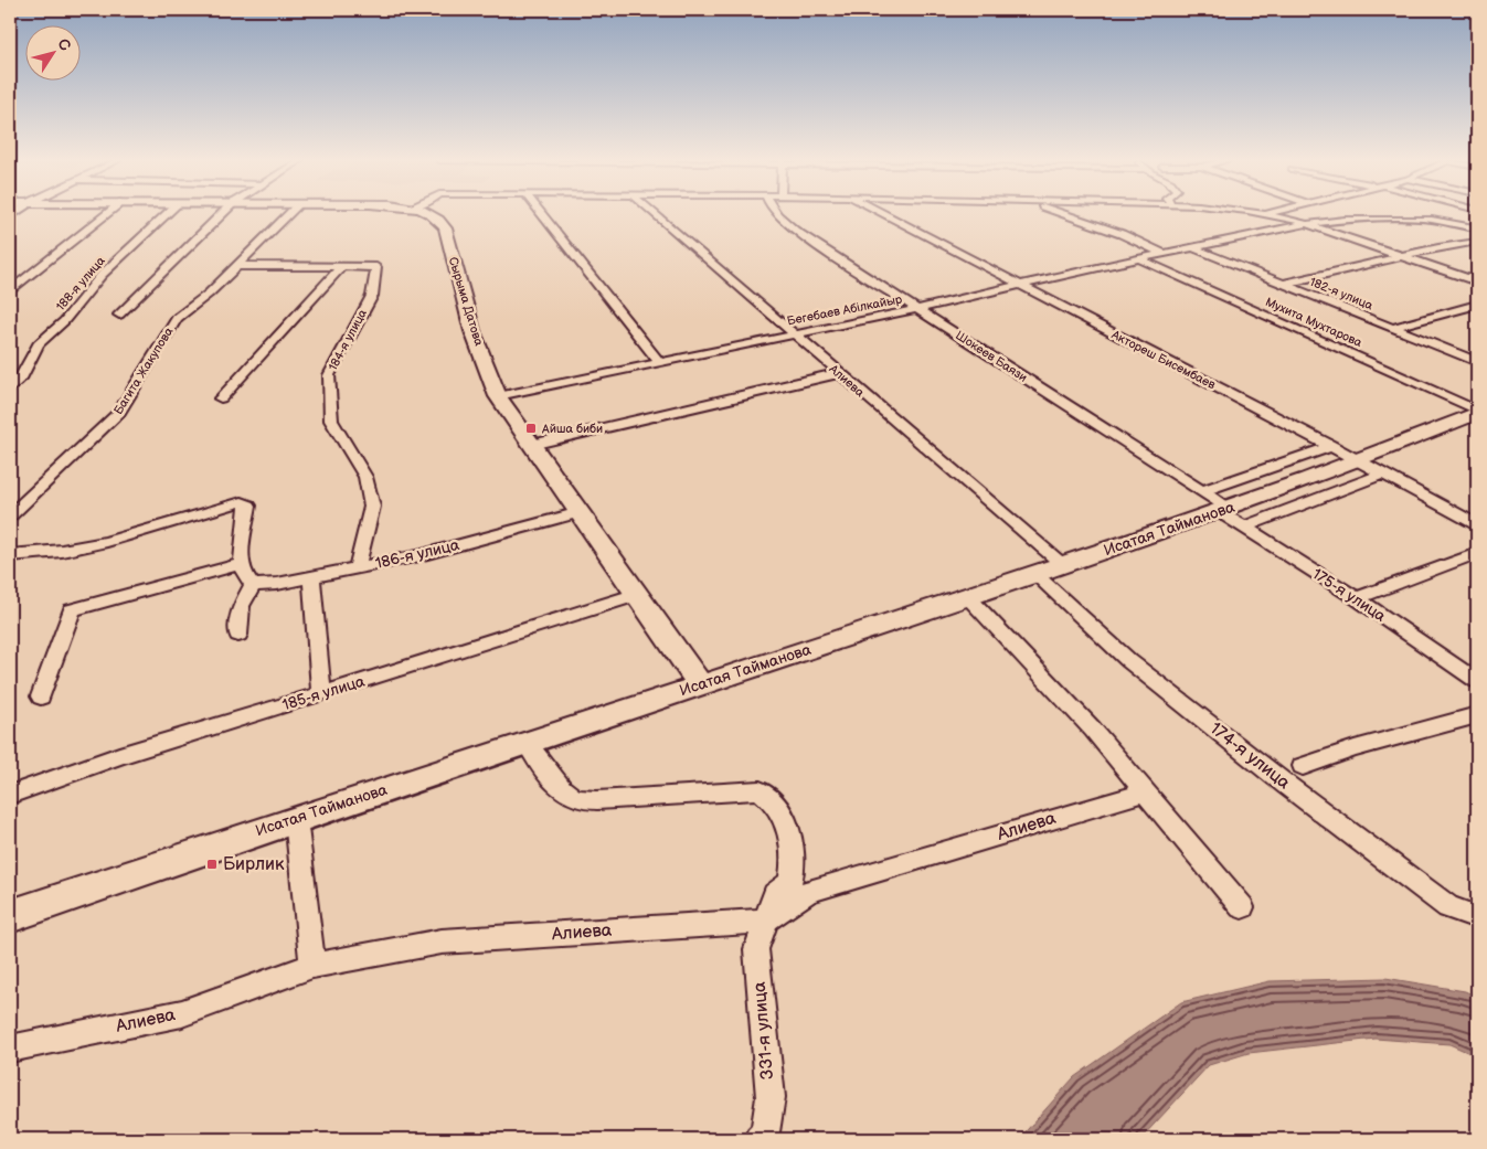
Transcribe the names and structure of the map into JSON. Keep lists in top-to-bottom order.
{
  "streets": {
    "street": [
      "188-я улица",
      "182-я улица",
      "Сырыма Датова",
      "Бегебаев Абілкайыр",
      "Мухита Мухтарова",
      "184-я улица",
      "Шокеев Баязи",
      "Актореш Бисембаев",
      "Багита Жакупова",
      "Алиева",
      "Исатая Тайманова",
      "186-я улица",
      "175-я улица",
      "185-я улица",
      "174-я улица",
      "331-я улица"
    ]
  },
  "crossings": [
    ["182-я улица", "Бегебаев Абілкайыр"],
    ["Сырыма Датова", "Бегебаев Абілкайыр"],
    ["Сырыма Датова", "Исатая Тайманова"],
    ["Сырыма Датова", "186-я улица"],
    ["Сырыма Датова", "185-я улица"],
    ["Бегебаев Абілкайыр", "Мухита Мухтарова"],
    ["Бегебаев Абілкайыр", "Шокеев Баязи"],
    ["Бегебаев Абілкайыр", "Актореш Бисембаев"],
    ["Бегебаев Абілкайыр", "Алиева"],
    ["Мухита Мухтарова", "Исатая Тайманова"],
    ["184-я улица", "186-я улица"],
    ["Шокеев Баязи", "Исатая Тайманова"],
    ["Шокеев Баязи", "175-я улица"],
    ["Актореш Бисембаев", "Исатая Тайманова"],
    ["Алиева", "Исатая Тайманова"],
    ["Алиева", "331-я улица"],
    ["Исатая Тайманова", "175-я улица"],
    ["Исатая Тайманова", "174-я улица"],
    ["Исатая Тайманова", "331-я улица"]
  ],
  "places": {
    "transit": ["Айша биби", "Бирлик"]
  },
  "north": "top right"
}
